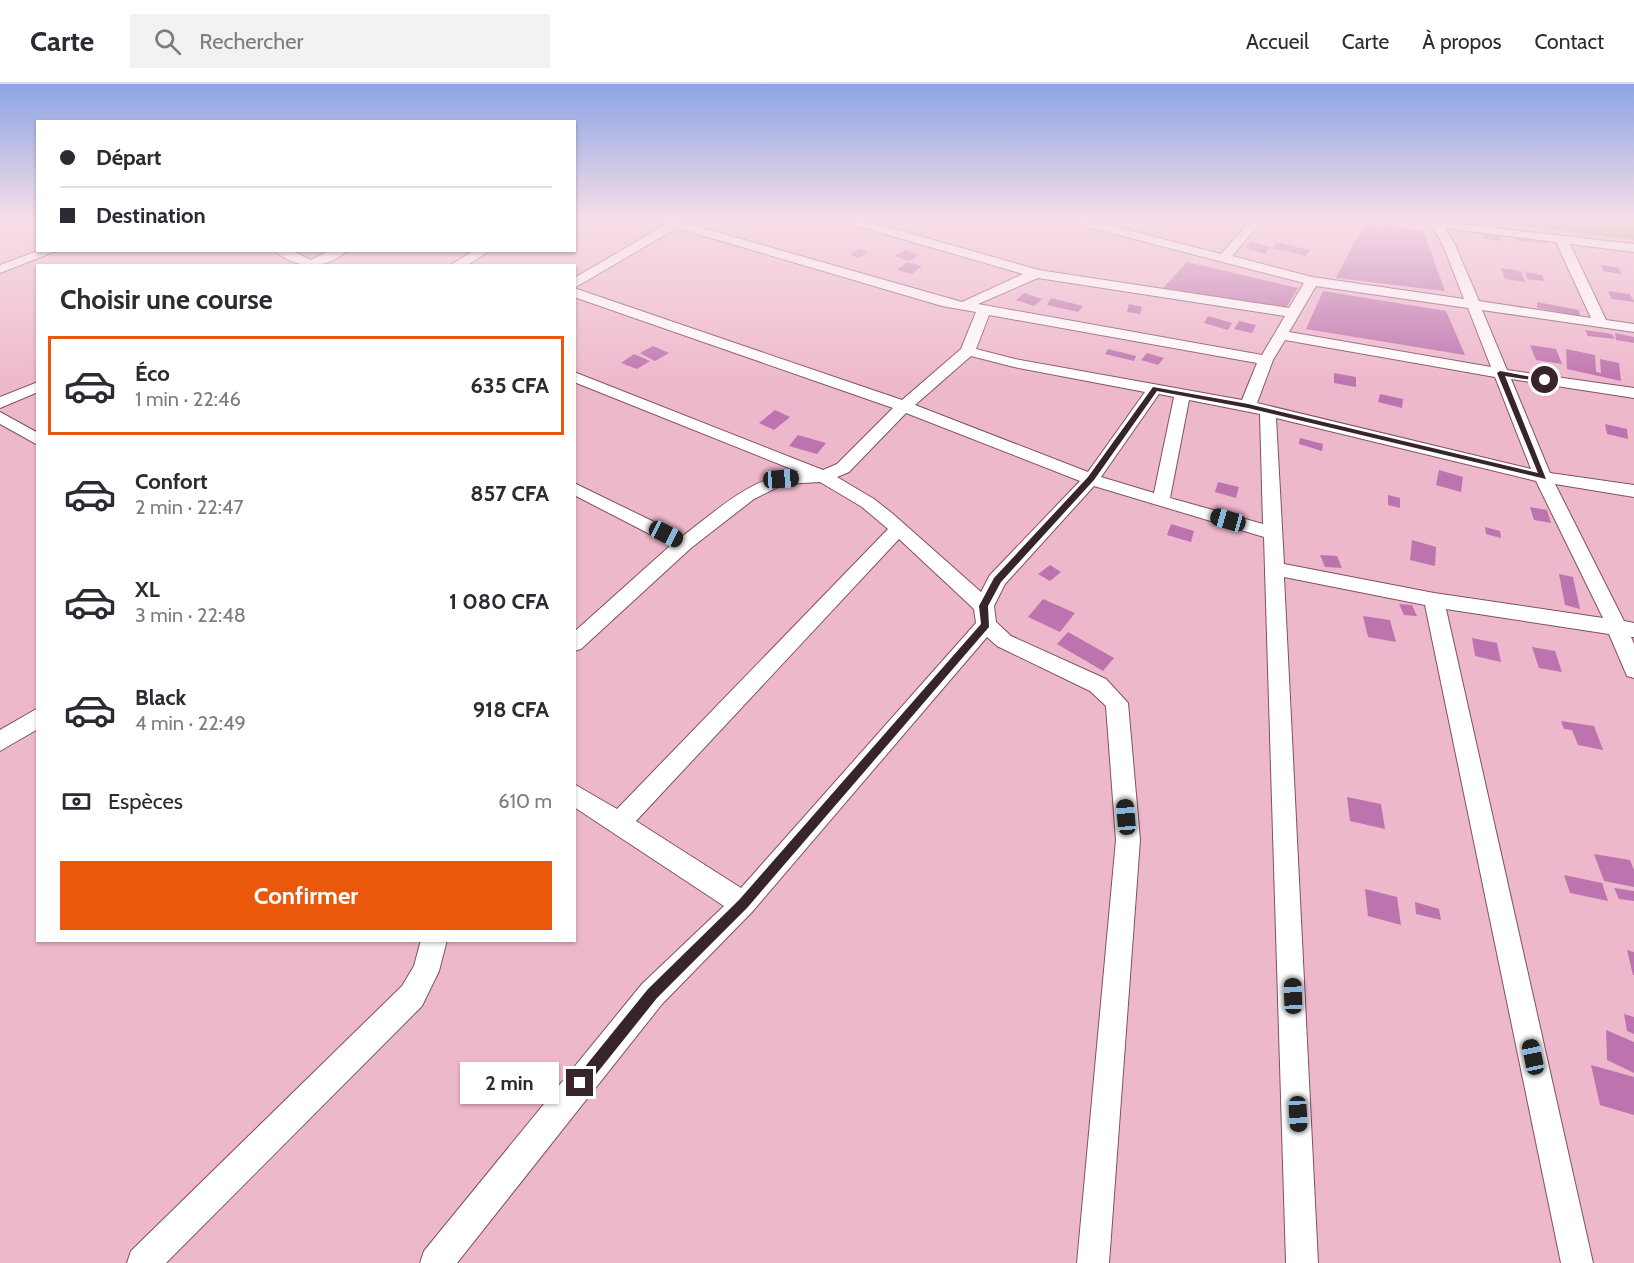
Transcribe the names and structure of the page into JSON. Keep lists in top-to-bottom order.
{
  "page": {
    "header": "Carte",
    "search": "Rechercher",
    "nav": [
      "Accueil",
      "Carte",
      "À propos",
      "Contact"
    ],
    "banner": ["Départ", "Destination"],
    "heading": "Choisir une course",
    "list": [
      {
        "name": "Éco",
        "note": "1 min · 22:46",
        "value": "635 CFA"
      },
      {
        "name": "Confort",
        "note": "2 min · 22:47",
        "value": "857 CFA"
      },
      {
        "name": "XL",
        "note": "3 min · 22:48",
        "value": "1 080 CFA"
      },
      {
        "name": "Black",
        "note": "4 min · 22:49",
        "value": "918 CFA"
      }
    ],
    "pay": ["Espèces", "610 m"],
    "buttons": "Confirmer",
    "bubble": "2 min"
  }
}
